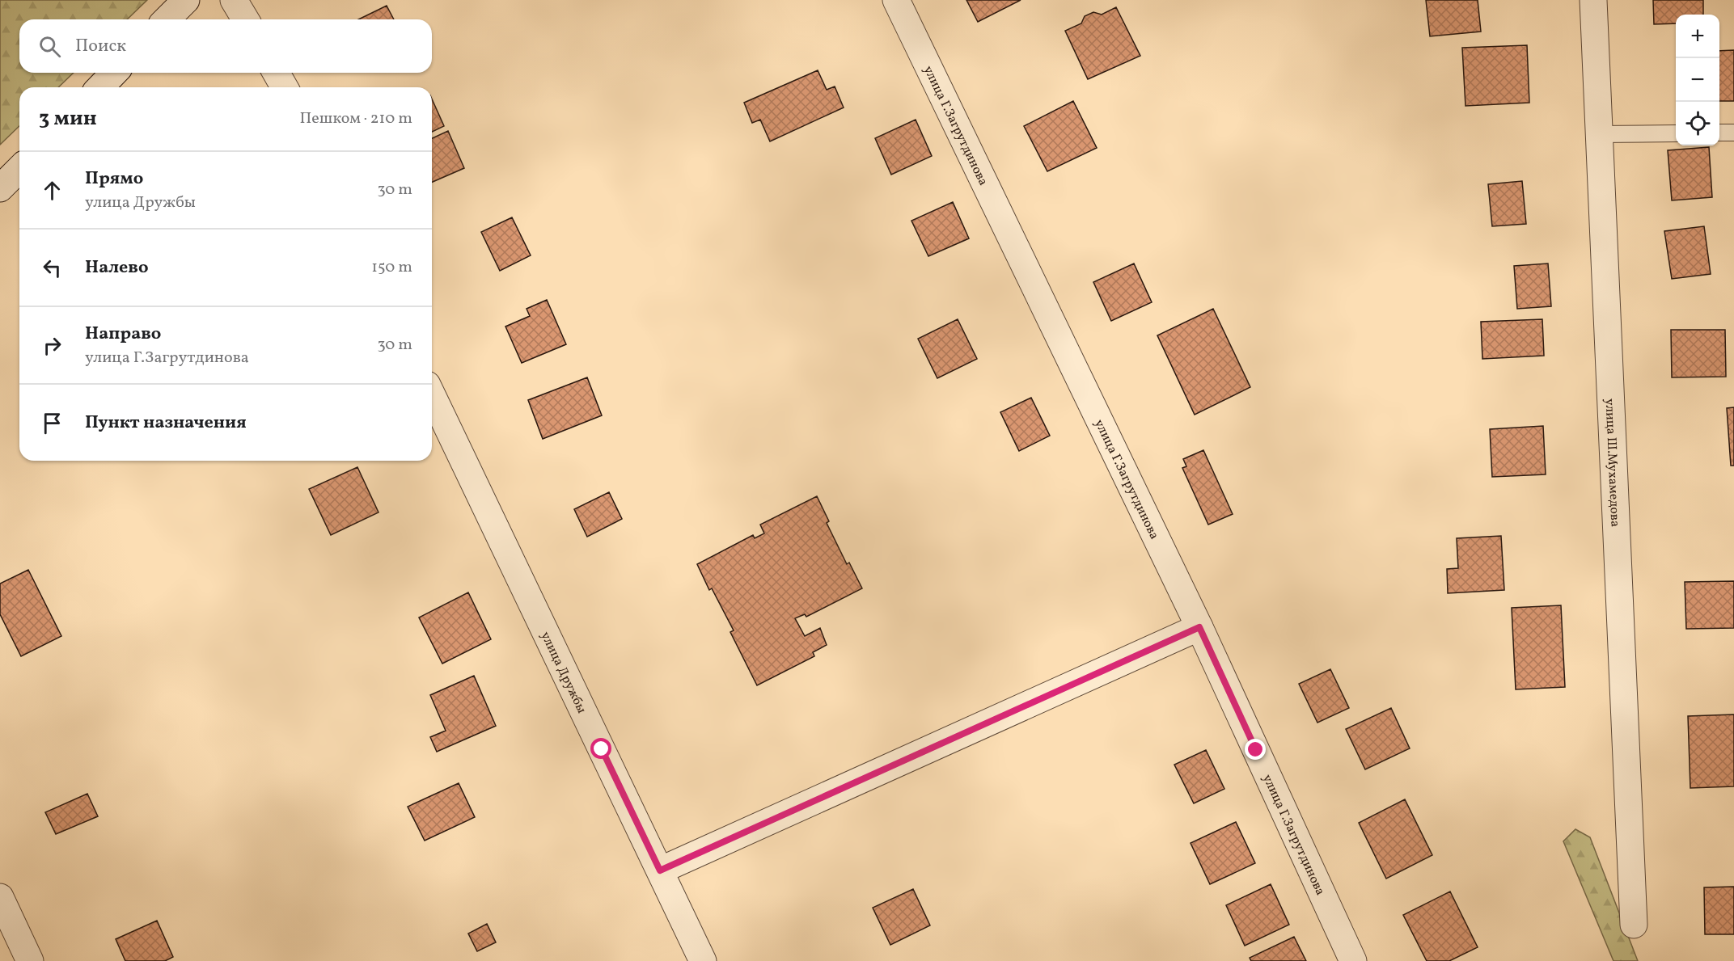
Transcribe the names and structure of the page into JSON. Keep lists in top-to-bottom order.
{
  "streets": {
    "street": ["улица Г.Загрутдинова", "улица Ш.Мухамедова", "улица Дружбы"]
  },
  "page": {
    "map_buttons": ["+", "−"],
    "search": "Поиск",
    "heading": ["3 мин", "Пешком · 210 m"],
    "list": [
      ["Прямо", "улица Дружбы", "30 m"],
      ["Налево", "150 m"],
      ["Направо", "улица Г.Загрутдинова", "30 m"],
      "Пункт назначения"
    ]
  }
}
